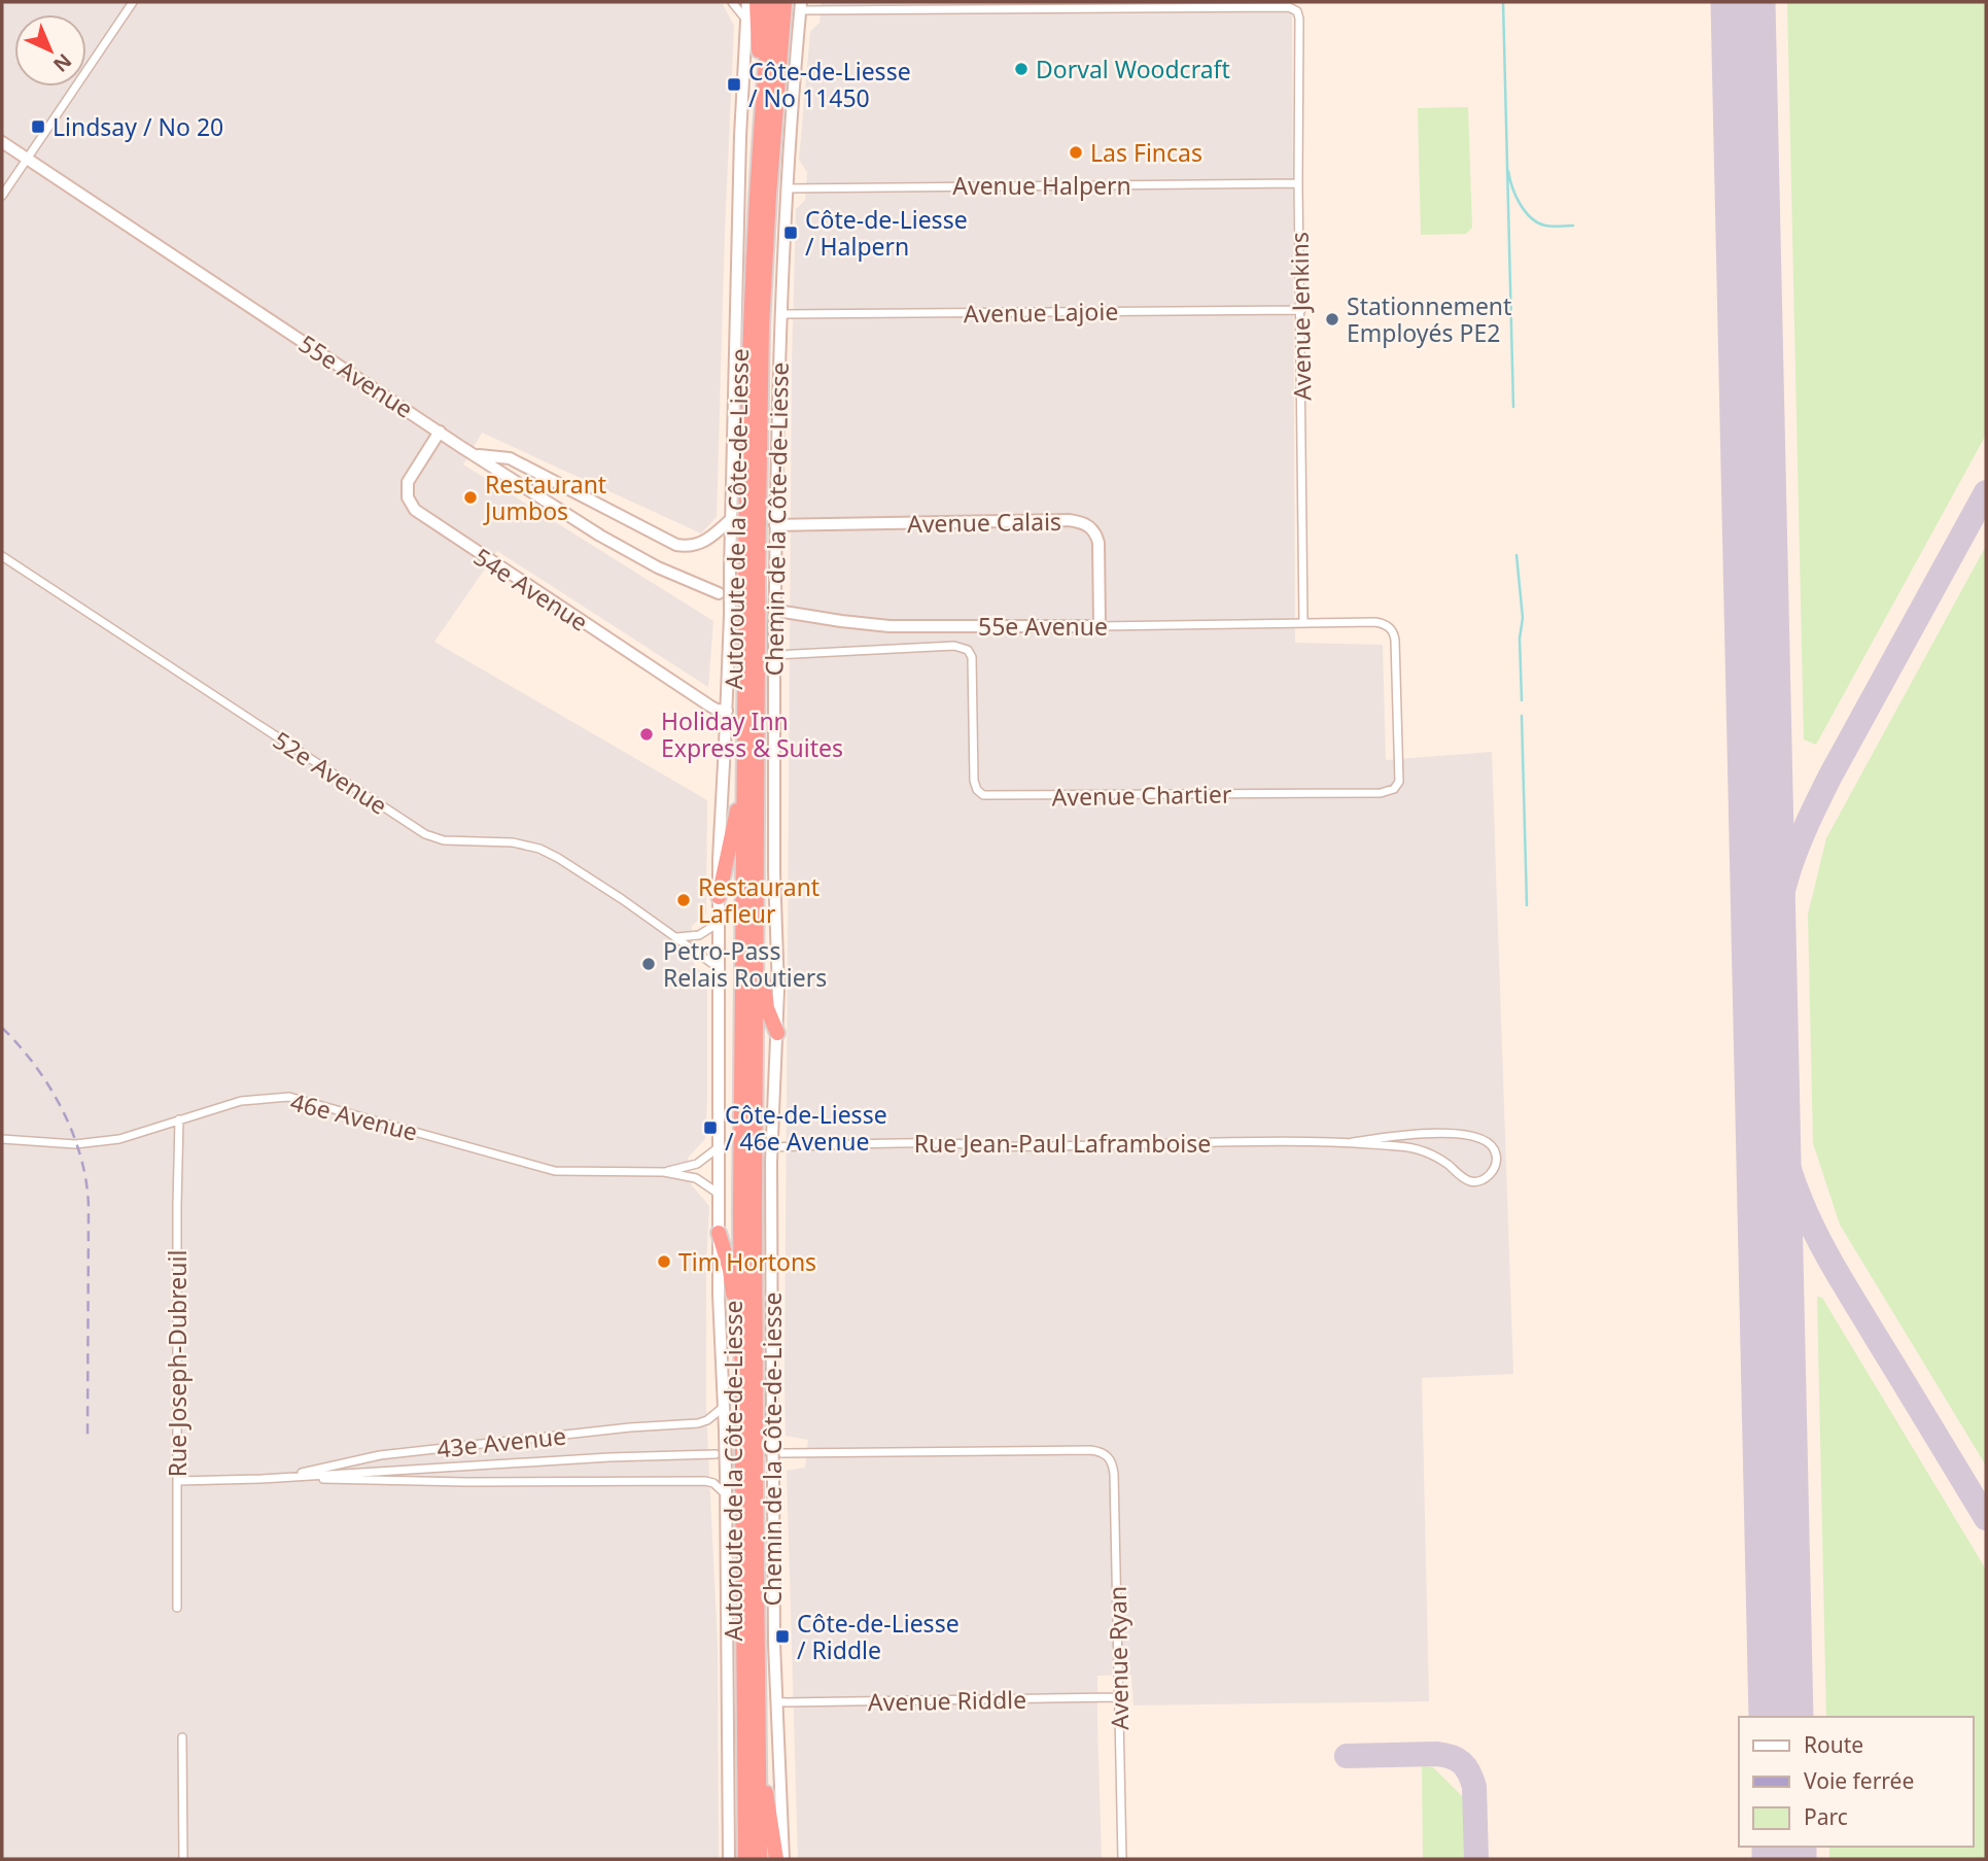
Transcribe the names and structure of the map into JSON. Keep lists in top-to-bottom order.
{
  "streets": {
    "highway": ["Autoroute de la Côte-de-Liesse"],
    "main road": [
      "55e Avenue",
      "Chemin de la Côte-de-Liesse",
      "Avenue Calais",
      "54e Avenue"
    ],
    "street": [
      "Avenue Halpern",
      "Avenue Lajoie",
      "Avenue Jenkins",
      "52e Avenue",
      "Avenue Chartier",
      "46e Avenue",
      "Rue Jean-Paul Laframboise",
      "Rue Joseph-Dubreuil",
      "43e Avenue",
      "Avenue Ryan",
      "Avenue Riddle"
    ]
  },
  "crossings": [
    ["Avenue Halpern", "Avenue Jenkins"],
    ["Avenue Halpern", "Chemin de la Côte-de-Liesse"],
    ["Avenue Lajoie", "Avenue Jenkins"],
    ["Avenue Lajoie", "Chemin de la Côte-de-Liesse"],
    ["Avenue Jenkins", "55e Avenue"],
    ["Avenue Jenkins", "Avenue Chartier"],
    ["55e Avenue", "Avenue Calais"],
    ["55e Avenue", "54e Avenue"],
    ["55e Avenue", "Avenue Chartier"],
    ["Chemin de la Côte-de-Liesse", "Avenue Calais"],
    ["Chemin de la Côte-de-Liesse", "54e Avenue"],
    ["Chemin de la Côte-de-Liesse", "52e Avenue"],
    ["Chemin de la Côte-de-Liesse", "Avenue Chartier"],
    ["Chemin de la Côte-de-Liesse", "46e Avenue"],
    ["Chemin de la Côte-de-Liesse", "Rue Jean-Paul Laframboise"],
    ["Chemin de la Côte-de-Liesse", "43e Avenue"],
    ["Chemin de la Côte-de-Liesse", "Avenue Riddle"],
    ["46e Avenue", "Rue Joseph-Dubreuil"],
    ["Rue Joseph-Dubreuil", "43e Avenue"],
    ["Avenue Ryan", "Avenue Riddle"]
  ],
  "places": {
    "other": [
      "Dorval Woodcraft",
      "Las Fincas",
      "Stationnement Employés PE2",
      "Restaurant Jumbos",
      "Holiday Inn Express & Suites",
      "Restaurant Lafleur",
      "Petro-Pass Relais Routiers",
      "Tim Hortons"
    ],
    "transit": [
      "Côte-de-Liesse / No 11450",
      "Lindsay / No 20",
      "Côte-de-Liesse / Halpern",
      "Côte-de-Liesse / 46e Avenue",
      "Côte-de-Liesse / Riddle"
    ]
  },
  "legend": ["Route", "Voie ferrée", "Parc"],
  "north": "bottom right"
}
